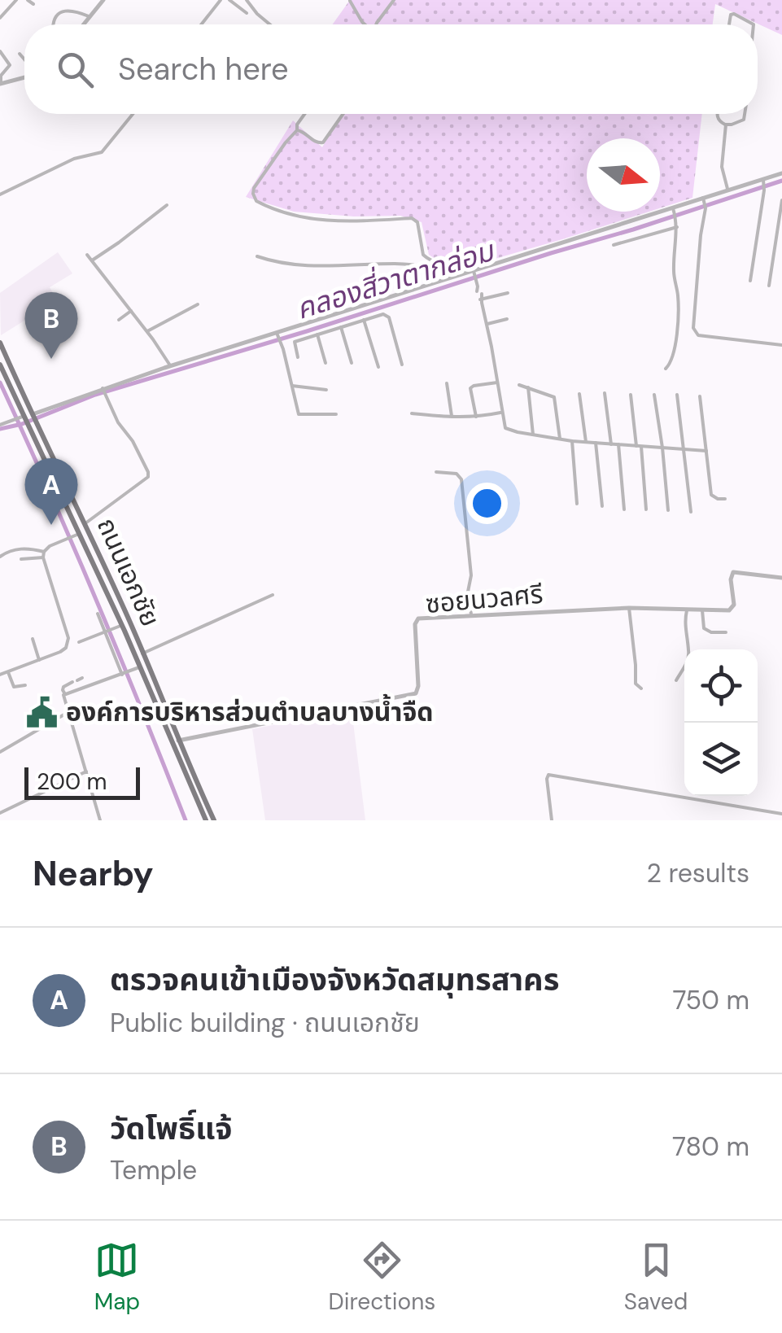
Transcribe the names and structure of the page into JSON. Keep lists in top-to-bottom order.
{
  "streets": {
    "main road": ["ถนนเอกชัย"],
    "street": ["ซอยนวลศรี"]
  },
  "crossings": [
    ["ถนนเอกชัย", "ซอยนวลศรี"]
  ],
  "water": ["คลองสี่วาตากล่อม"],
  "places": {
    "public building": ["องค์การบริหารส่วนตำบลบางน้ำจืด"]
  },
  "scale_bar": "200 m",
  "north": "right",
  "page": {
    "search": "Search here",
    "pins": ["B", "A"],
    "scale": "200 m",
    "heading": ["Nearby", "2 results"],
    "list": [
      {
        "mark": "A",
        "name": "ตรวจคนเข้าเมืองจังหวัดสมุทรสาคร",
        "note": "Public building · ถนนเอกชัย",
        "value": "750 m"
      },
      {
        "mark": "B",
        "name": "วัดโพธิ์แจ้",
        "note": "Temple",
        "value": "780 m"
      }
    ],
    "nav": ["Map", "Directions", "Saved"]
  }
}
